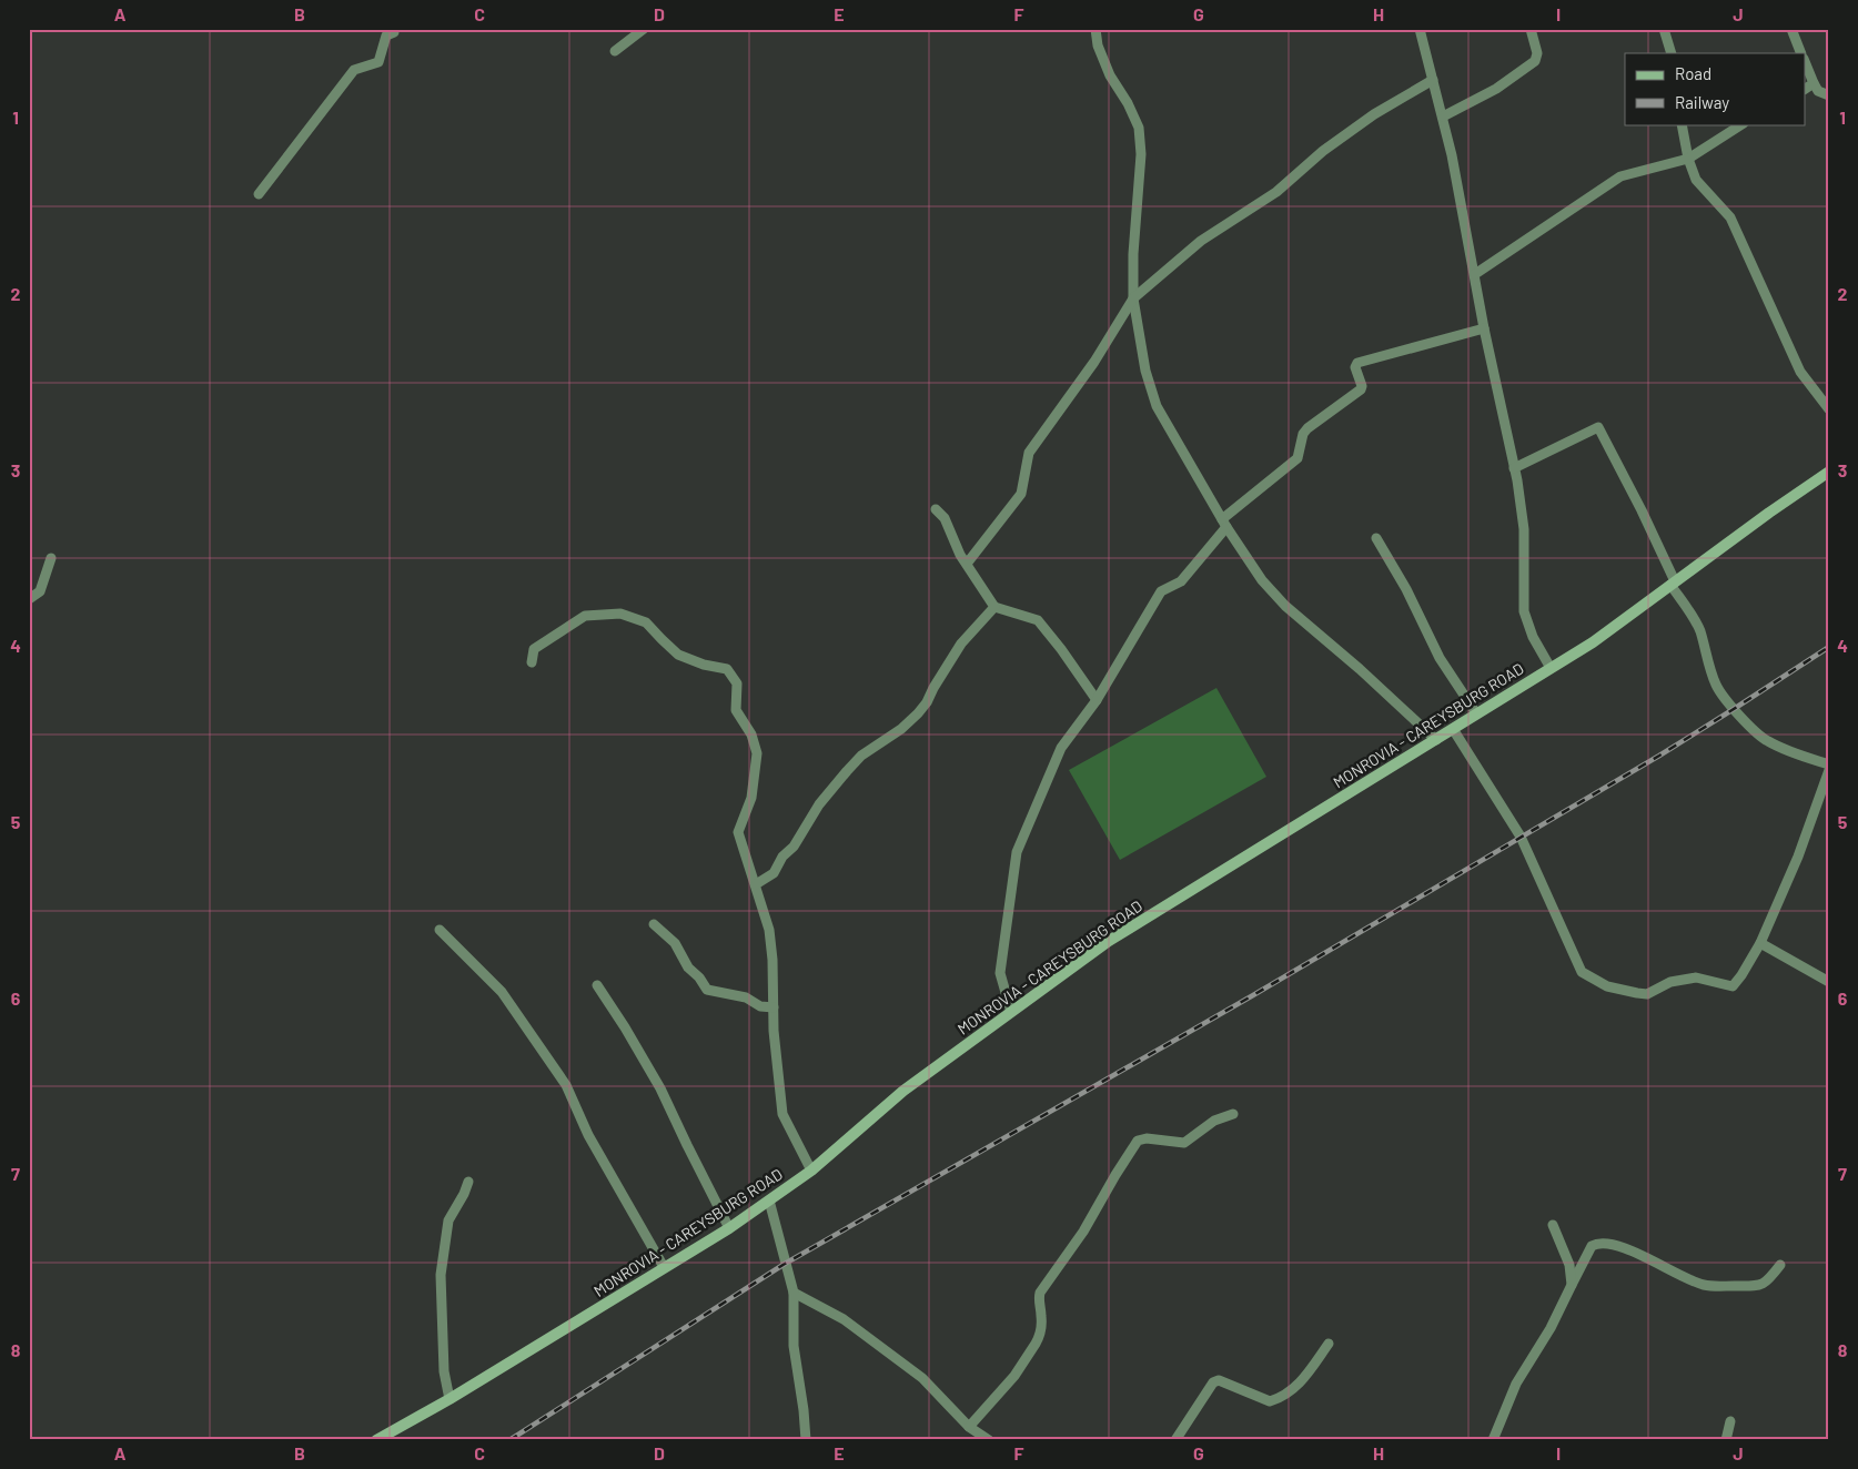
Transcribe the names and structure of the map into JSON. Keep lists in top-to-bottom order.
{
  "streets": {
    "main road": ["MONROVIA - CAREYSBURG ROAD"]
  },
  "legend": ["Road", "Railway"],
  "grid": {
    "columns": [
      "A",
      "B",
      "C",
      "D",
      "E",
      "F",
      "G",
      "H",
      "I",
      "J"
    ],
    "rows": [
      "1",
      "2",
      "3",
      "4",
      "5",
      "6",
      "7",
      "8"
    ]
  }
}
